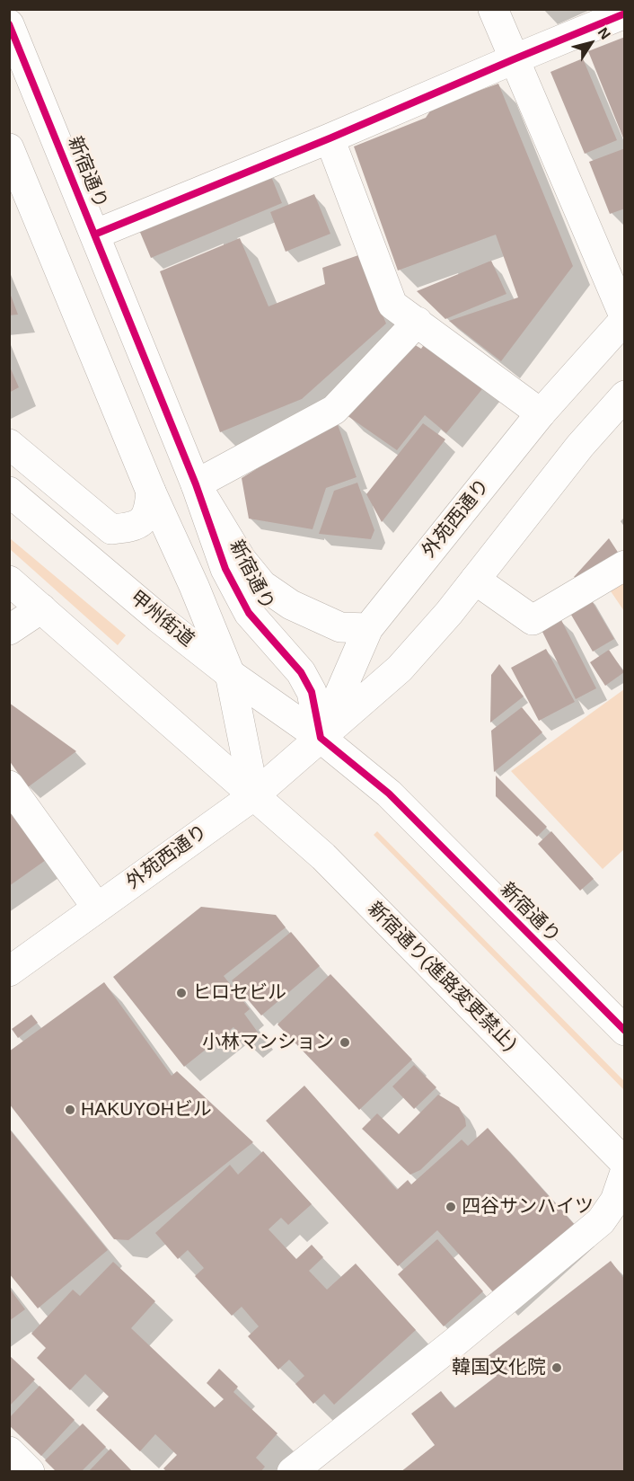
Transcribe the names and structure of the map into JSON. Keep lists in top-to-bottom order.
{
  "streets": {
    "main road": [
      "新宿通り",
      "外苑西通り",
      "甲州街道",
      "新宿通り(進路変更禁止)"
    ]
  },
  "crossings": [
    ["新宿通り", "外苑西通り"],
    ["新宿通り", "甲州街道"],
    ["外苑西通り", "甲州街道"],
    ["外苑西通り", "新宿通り(進路変更禁止)"]
  ],
  "places": [
    "ヒロセビル",
    "小林マンション",
    "HAKUYOHビル",
    "四谷サンハイツ",
    "韓国文化院"
  ],
  "north": "top right"
}
